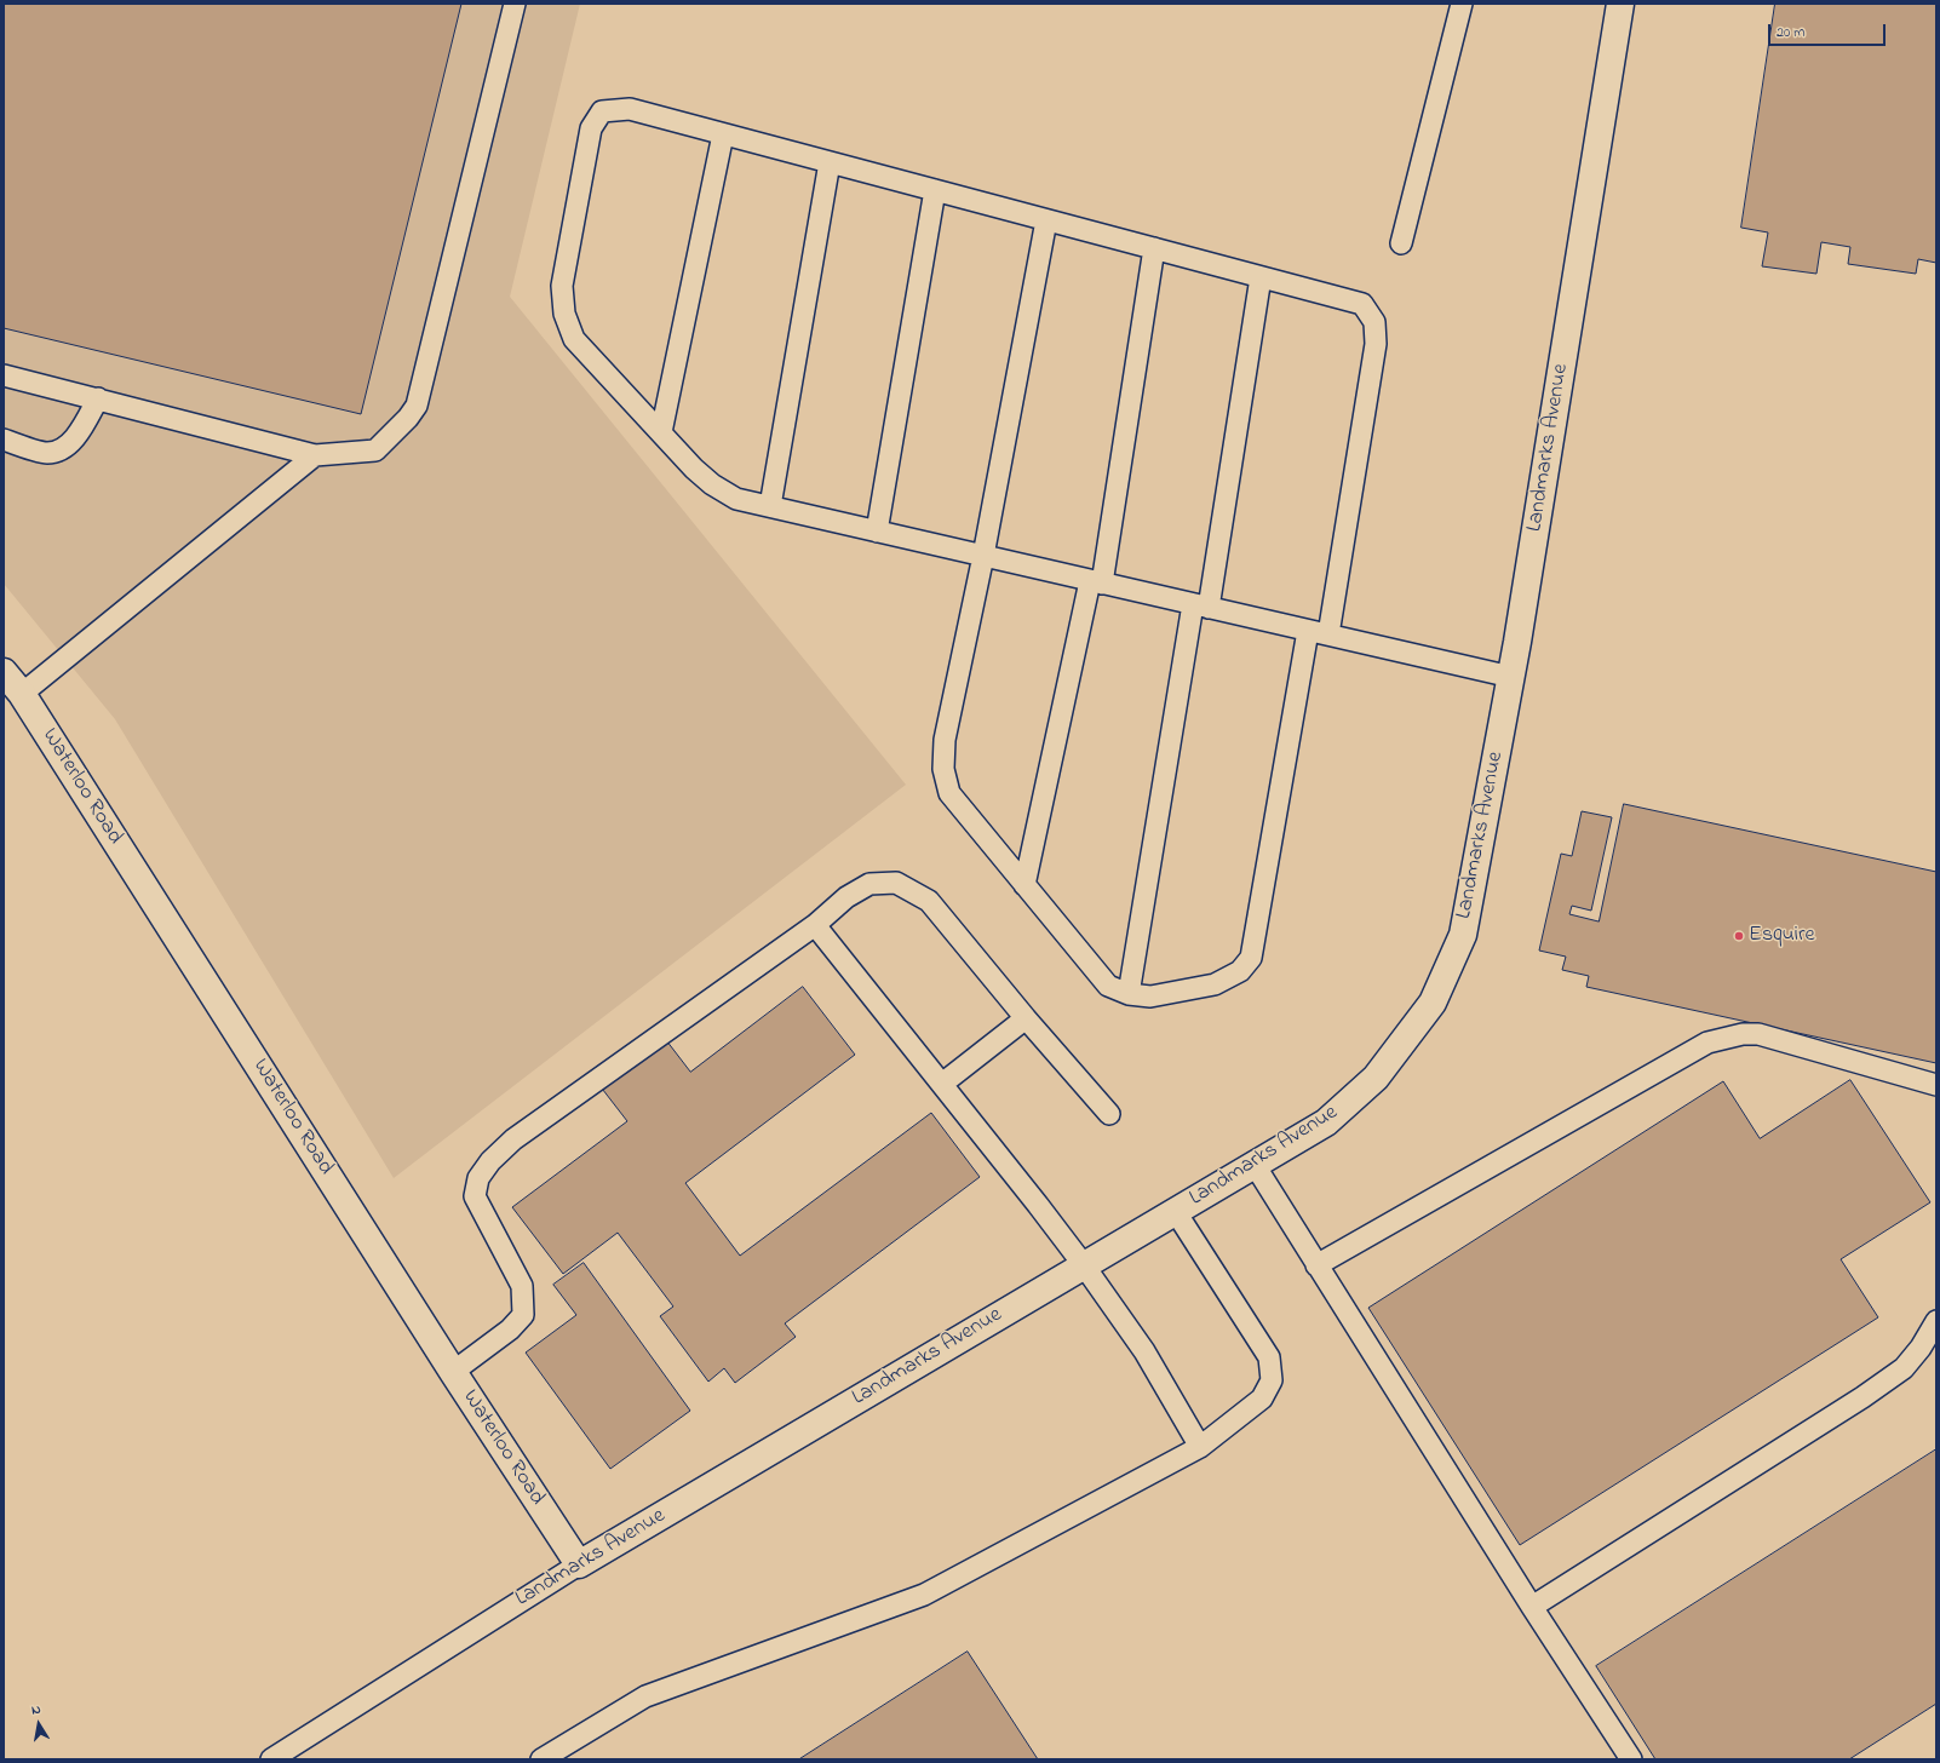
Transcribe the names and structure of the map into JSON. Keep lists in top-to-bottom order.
{
  "streets": {
    "street": ["Landmarks Avenue", "Waterloo Road"]
  },
  "crossings": [
    ["Landmarks Avenue", "Waterloo Road"]
  ],
  "places": ["Esquire"],
  "scale_bar": "20 m",
  "north": "top"
}
